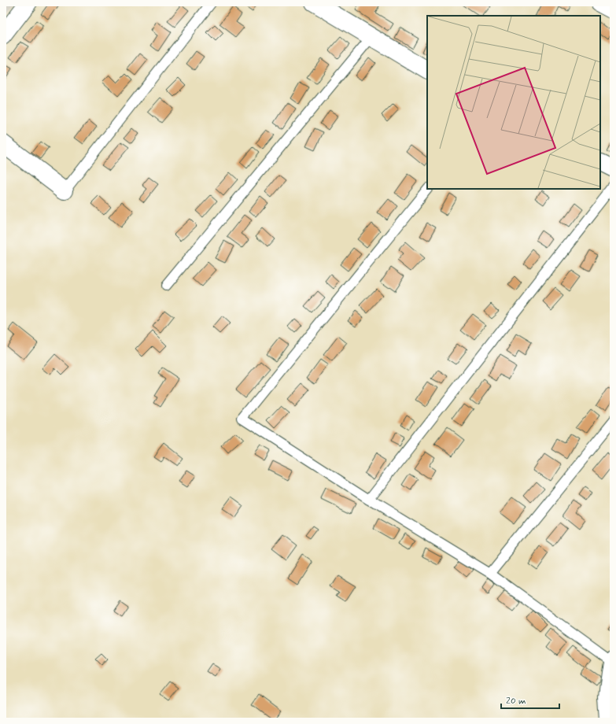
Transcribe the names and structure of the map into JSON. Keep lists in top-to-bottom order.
{
  "scale_bar": "20 m"
}
